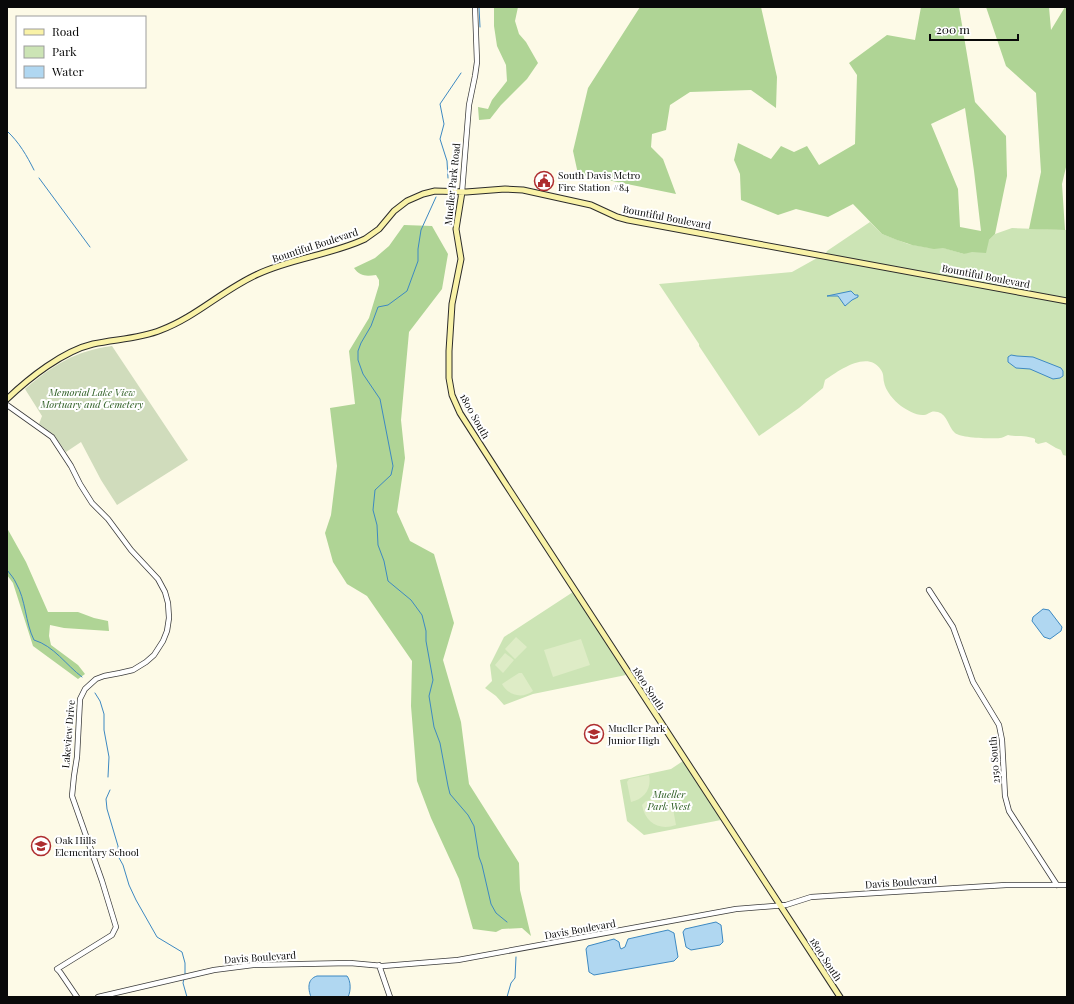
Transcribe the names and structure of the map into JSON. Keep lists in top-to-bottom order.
{
  "streets": {
    "main road": ["Mueller Park Road", "Bountiful Boulevard", "1800 South"],
    "street": ["Lakeview Drive", "2150 South", "Davis Boulevard"]
  },
  "crossings": [
    ["Mueller Park Road", "Bountiful Boulevard"],
    ["Mueller Park Road", "1800 South"],
    ["1800 South", "Davis Boulevard"],
    ["2150 South", "Davis Boulevard"]
  ],
  "parks": ["Memorial Lake View Mortuary and Cemetery", "Mueller Park West"],
  "places": {
    "public building": ["South Davis Metro Fire Station #84"],
    "school or university": ["Mueller Park Junior High", "Oak Hills Elementary School"]
  },
  "legend": ["Road", "Park", "Water"],
  "scale_bar": "200 m"
}
